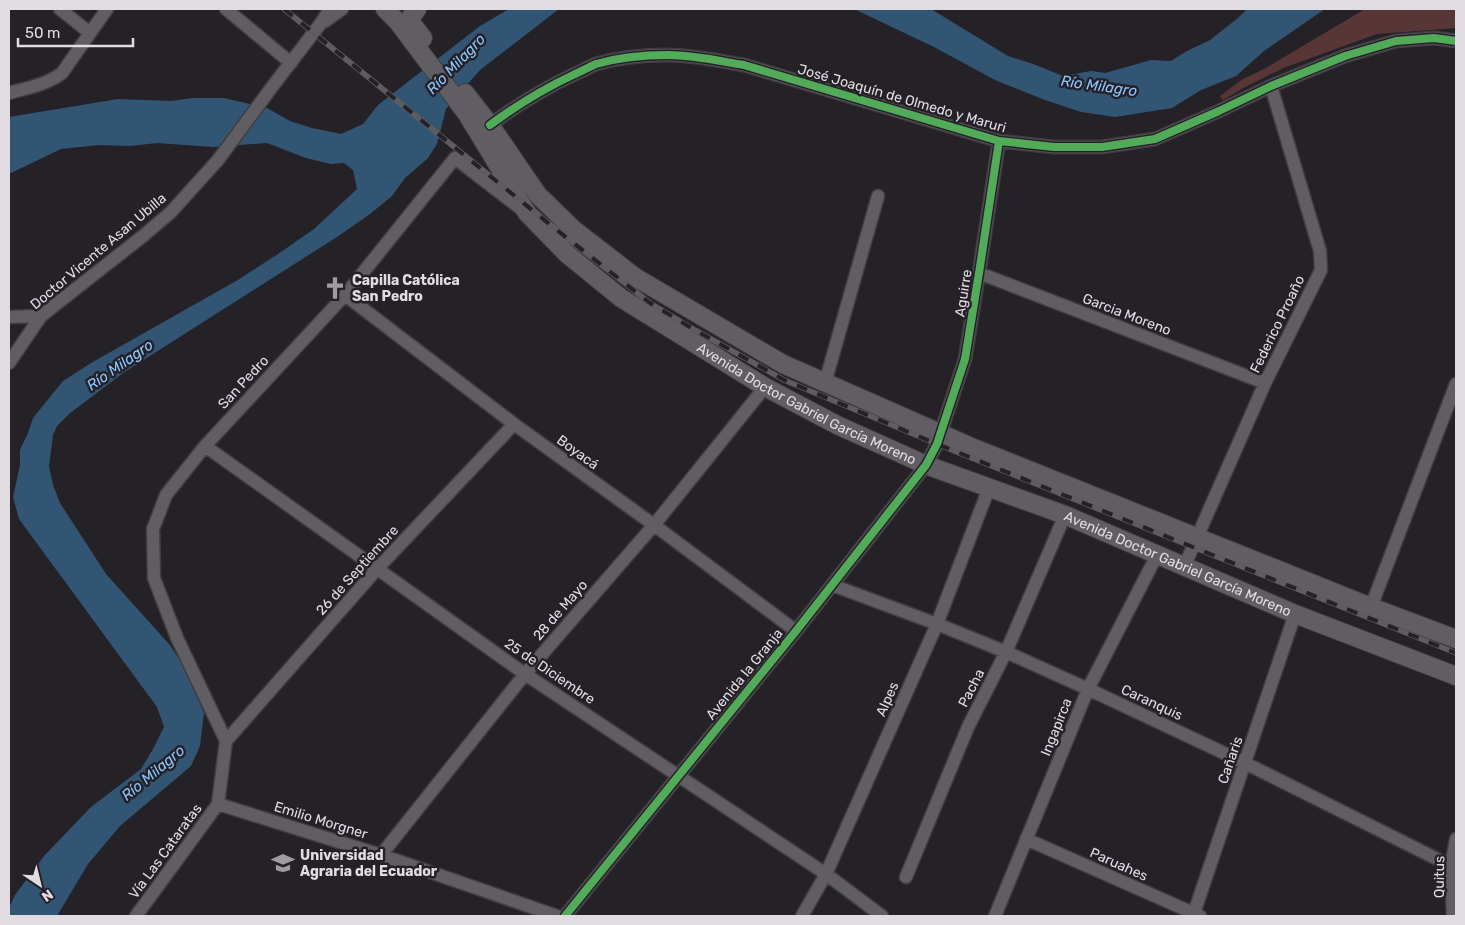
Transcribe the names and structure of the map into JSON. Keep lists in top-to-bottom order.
{
  "streets": {
    "main road": ["Avenida Doctor Gabriel García Moreno"],
    "street": [
      "José Joaquín de Olmedo y Maruri",
      "Doctor Vicente Asan Ubilla",
      "Aguirre",
      "Garcia Moreno",
      "Federico Proaño",
      "San Pedro",
      "Boyacá",
      "26 de Septiembre",
      "28 de Mayo",
      "25 de Diciembre",
      "Avenida la Granja",
      "Pacha",
      "Alpes",
      "Caranquis",
      "Ingapirca",
      "Cañaris",
      "Emilio Morgner",
      "Vía Las Cataratas",
      "Paruahes",
      "Quitus"
    ]
  },
  "crossings": [
    ["José Joaquín de Olmedo y Maruri", "Aguirre"],
    ["José Joaquín de Olmedo y Maruri", "Federico Proaño"],
    ["José Joaquín de Olmedo y Maruri", "Avenida Doctor Gabriel García Moreno"],
    ["Aguirre", "Garcia Moreno"],
    ["Aguirre", "Avenida Doctor Gabriel García Moreno"],
    ["Aguirre", "Avenida la Granja"],
    ["Garcia Moreno", "Federico Proaño"],
    ["Federico Proaño", "Avenida Doctor Gabriel García Moreno"],
    ["San Pedro", "Avenida Doctor Gabriel García Moreno"],
    ["San Pedro", "Boyacá"],
    ["San Pedro", "26 de Septiembre"],
    ["San Pedro", "25 de Diciembre"],
    ["Avenida Doctor Gabriel García Moreno", "28 de Mayo"],
    ["Avenida Doctor Gabriel García Moreno", "Avenida la Granja"],
    ["Avenida Doctor Gabriel García Moreno", "Pacha"],
    ["Avenida Doctor Gabriel García Moreno", "Alpes"],
    ["Avenida Doctor Gabriel García Moreno", "Ingapirca"],
    ["Avenida Doctor Gabriel García Moreno", "Cañaris"],
    ["Boyacá", "26 de Septiembre"],
    ["Boyacá", "28 de Mayo"],
    ["Boyacá", "Avenida la Granja"],
    ["26 de Septiembre", "25 de Diciembre"],
    ["28 de Mayo", "25 de Diciembre"],
    ["28 de Mayo", "Emilio Morgner"],
    ["25 de Diciembre", "Avenida la Granja"],
    ["25 de Diciembre", "Alpes"],
    ["Avenida la Granja", "Caranquis"],
    ["Pacha", "Caranquis"],
    ["Alpes", "Caranquis"],
    ["Caranquis", "Ingapirca"],
    ["Caranquis", "Cañaris"],
    ["Caranquis", "Quitus"],
    ["Ingapirca", "Paruahes"],
    ["Cañaris", "Paruahes"],
    ["Emilio Morgner", "Vía Las Cataratas"]
  ],
  "water": ["Río Milagro"],
  "places": {
    "church": ["Capilla Católica San Pedro"],
    "school or university": ["Universidad Agraria del Ecuador"]
  },
  "scale_bar": "50 m",
  "north": "bottom right"
}
